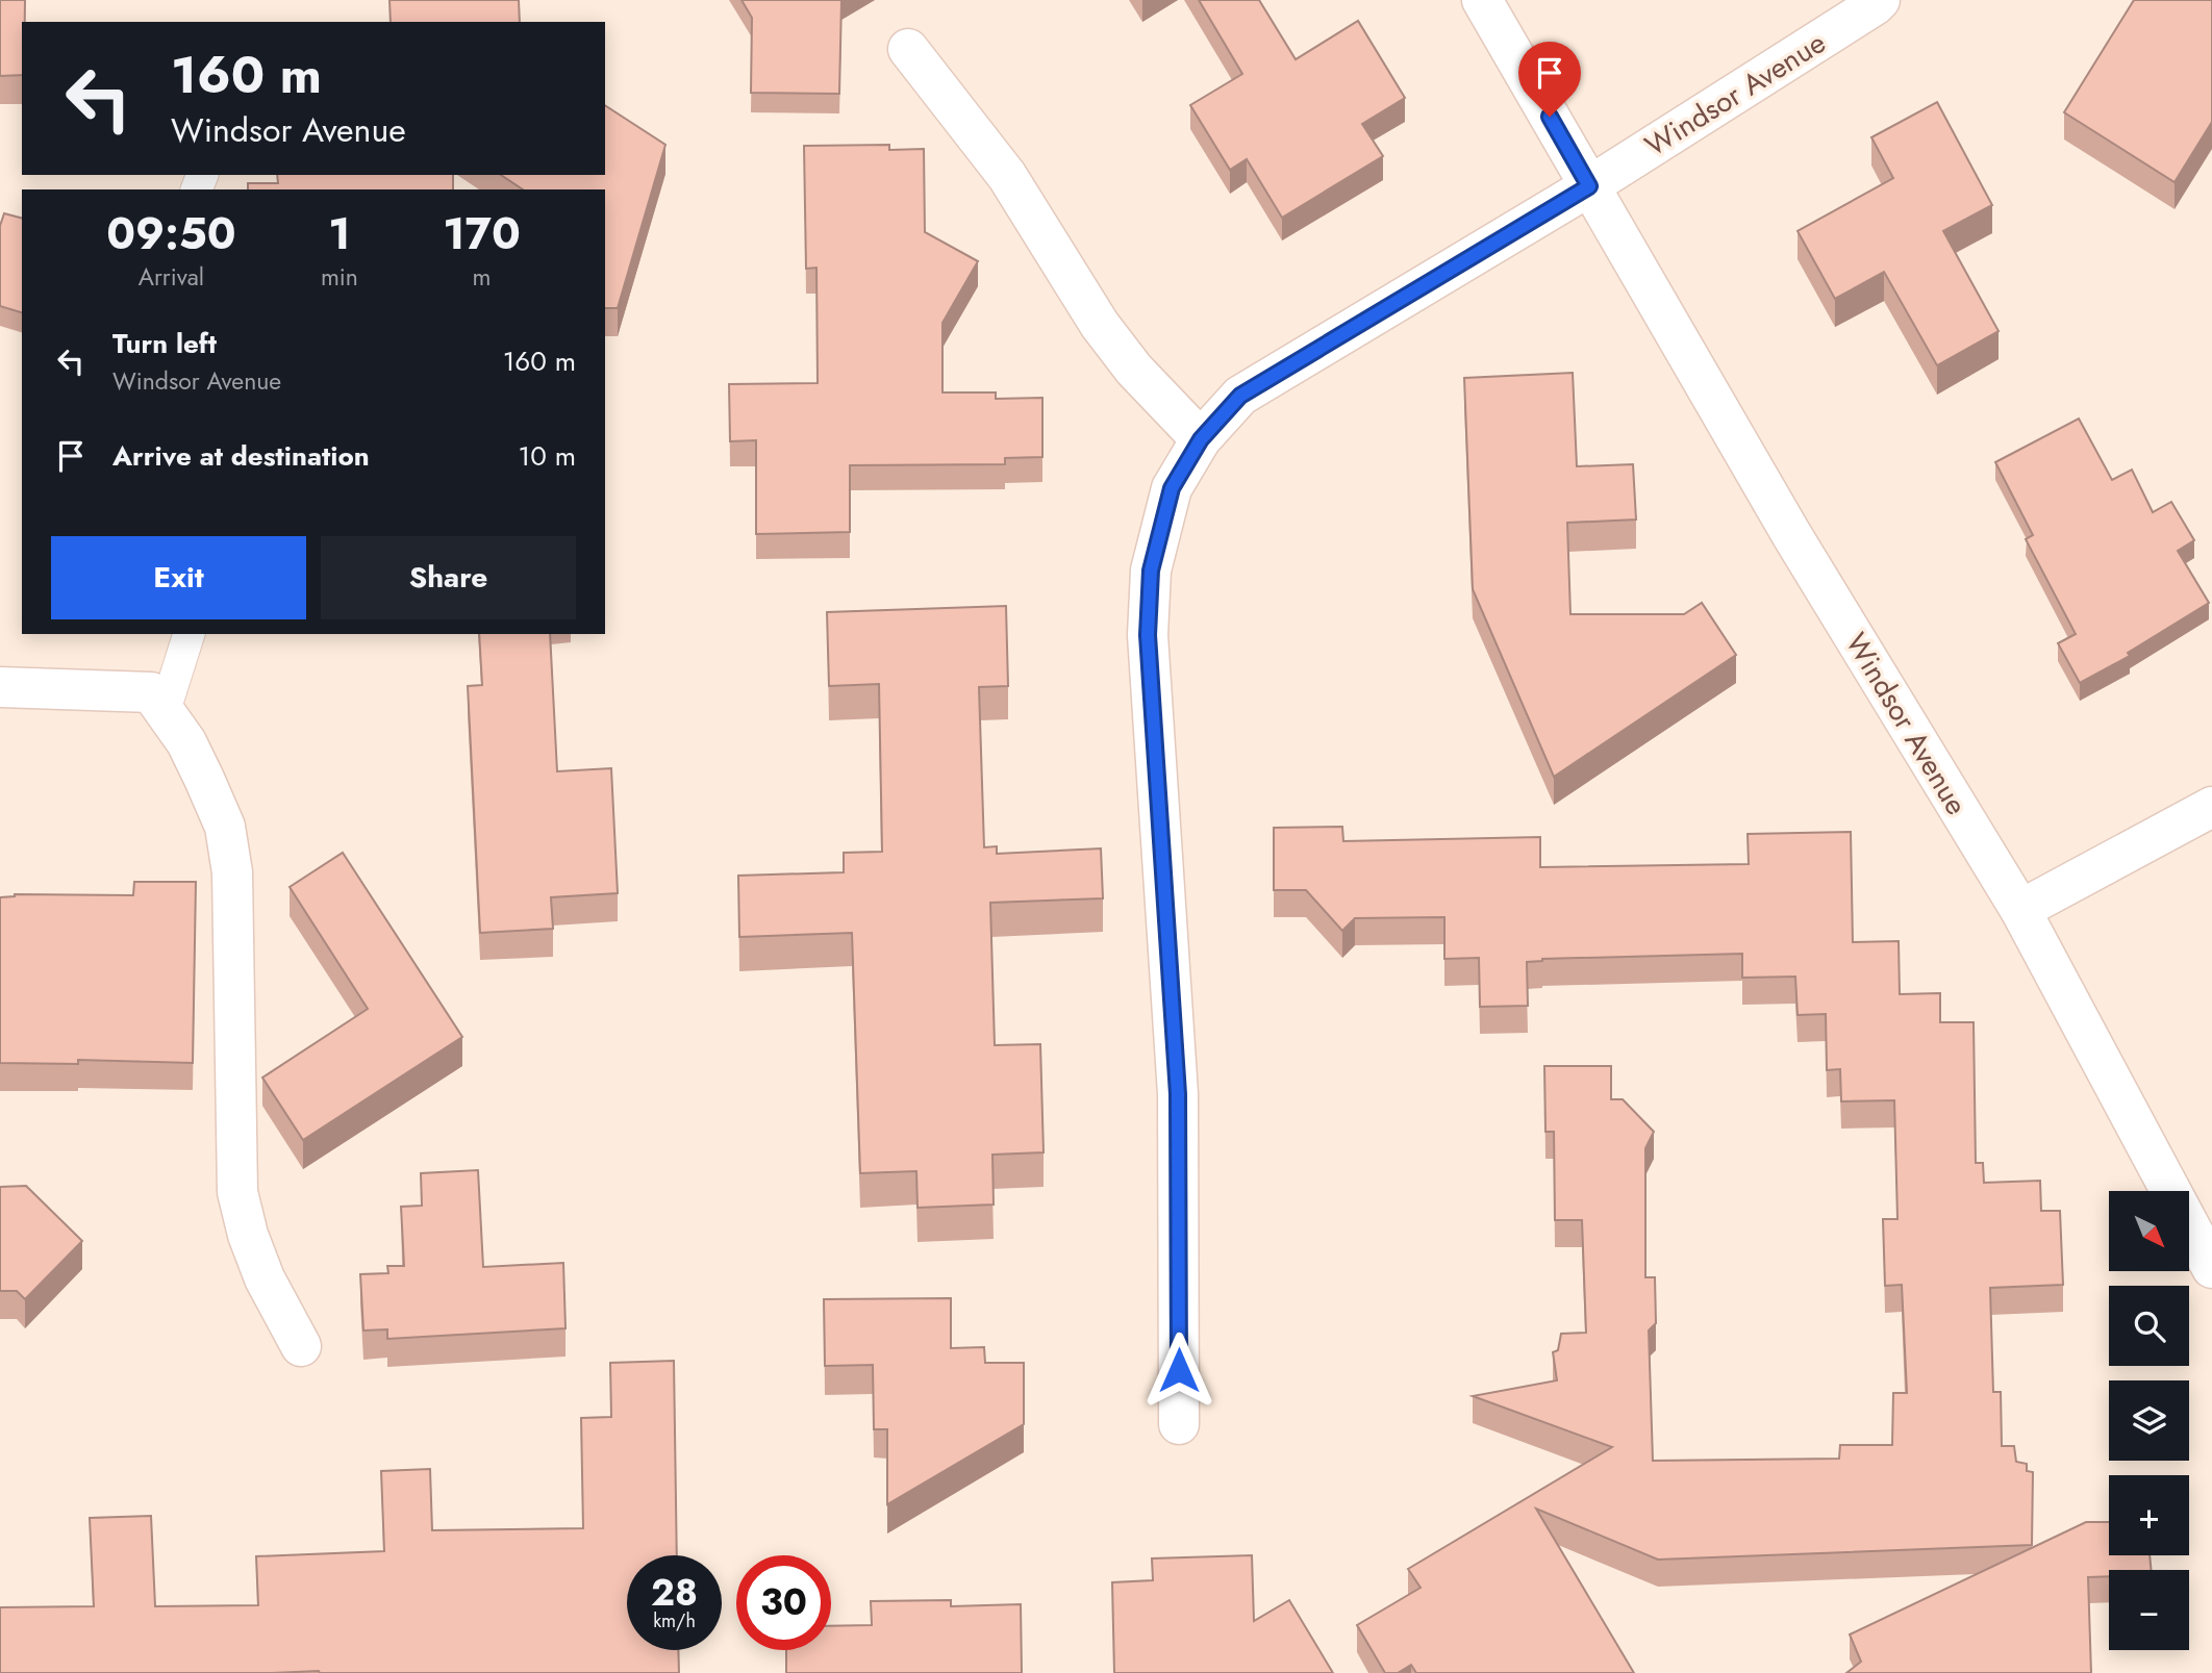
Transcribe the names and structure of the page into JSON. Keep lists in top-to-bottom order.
{
  "streets": {
    "street": ["Windsor Avenue"]
  },
  "north": "bottom right",
  "page": {
    "turn": ["160 m", "Windsor Avenue"],
    "eta": [
      "09:50",
      "Arrival",
      "1",
      "min",
      "170",
      "m"
    ],
    "list": [
      {
        "name": "Turn left",
        "note": "Windsor Avenue",
        "value": "160 m"
      },
      {
        "name": "Arrive at destination",
        "value": "10 m"
      }
    ],
    "buttons": ["Exit", "Share"],
    "map_buttons": ["+", "−"],
    "speed": "28 km/h",
    "limit": "30"
  }
}
